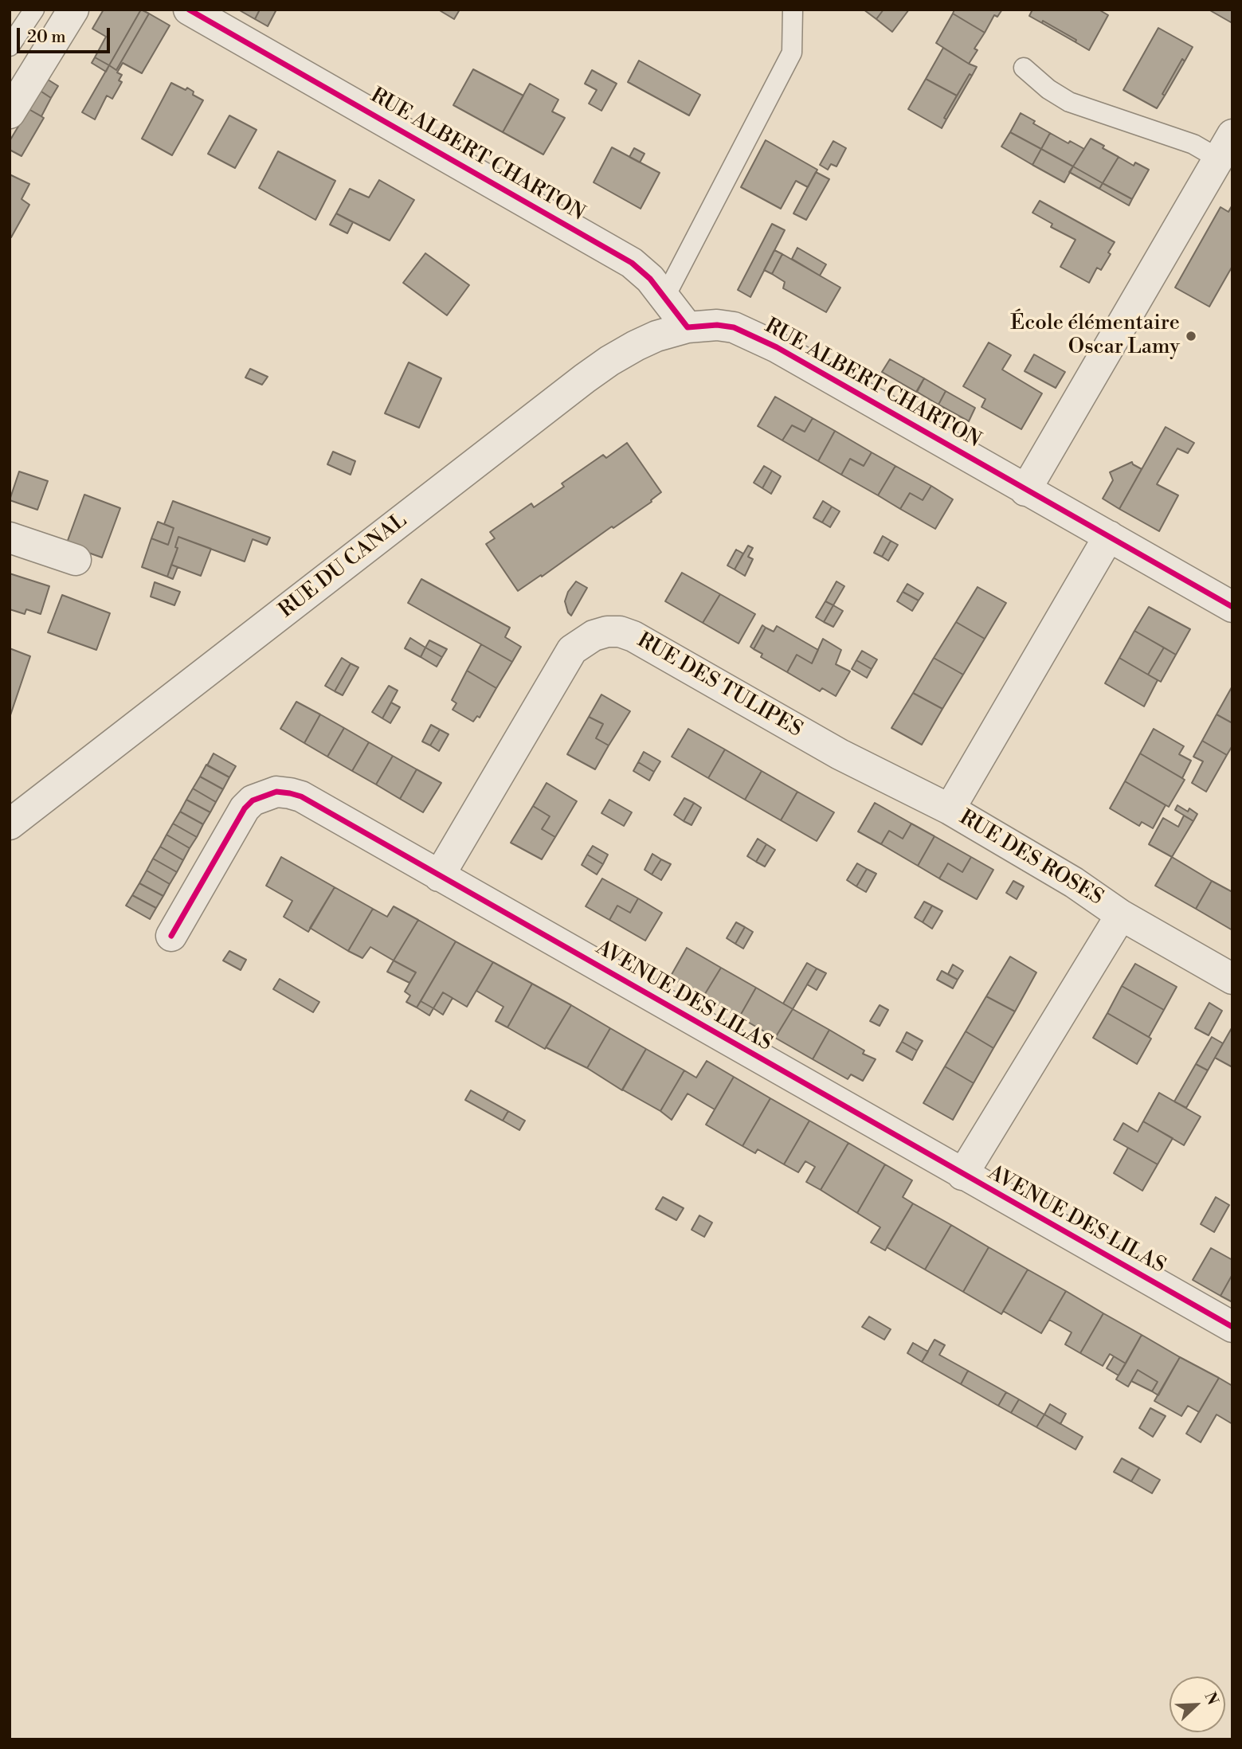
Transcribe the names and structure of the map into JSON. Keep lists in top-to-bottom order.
{
  "streets": {
    "street": [
      "RUE ALBERT CHARTON",
      "RUE DU CANAL",
      "RUE DES TULIPES",
      "RUE DES ROSES",
      "AVENUE DES LILAS"
    ]
  },
  "crossings": [
    ["RUE ALBERT CHARTON", "RUE DU CANAL"],
    ["RUE ALBERT CHARTON", "RUE DES ROSES"],
    ["RUE DES TULIPES", "RUE DES ROSES"],
    ["RUE DES TULIPES", "AVENUE DES LILAS"],
    ["RUE DES ROSES", "AVENUE DES LILAS"]
  ],
  "places": ["École élémentaire Oscar Lamy"],
  "scale_bar": "20 m",
  "north": "top right"
}
